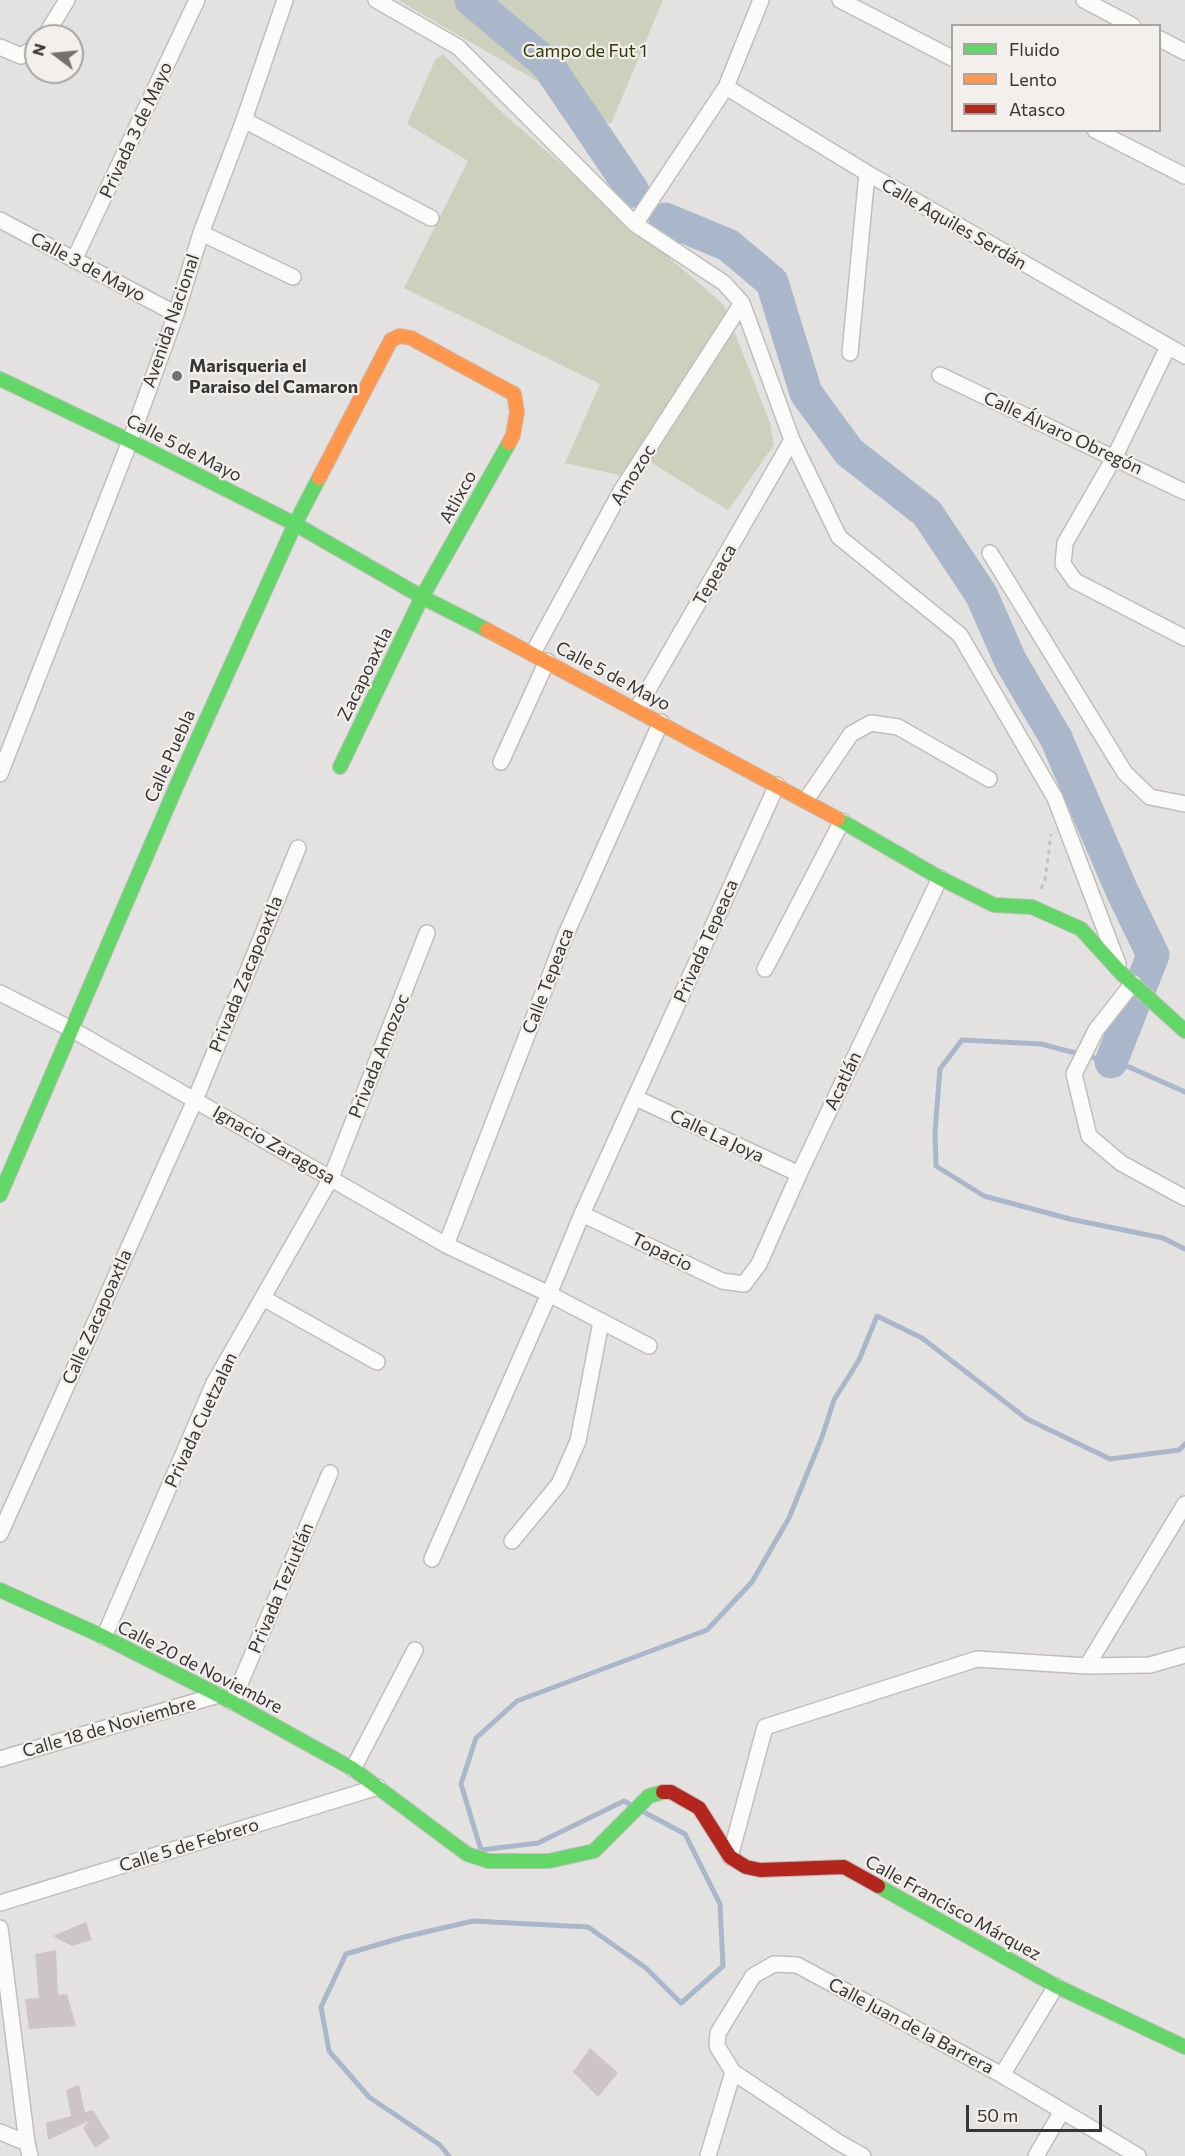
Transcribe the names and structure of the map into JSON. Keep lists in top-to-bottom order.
{
  "streets": {
    "street": [
      "Privada 3 de Mayo",
      "Calle Aquiles Serdán",
      "Calle 3 de Mayo",
      "Avenida Nacional",
      "Calle Álvaro Obregón",
      "Calle 5 de Mayo",
      "Amozoc",
      "Atlixco",
      "Tepeaca",
      "Zacapoaxtla",
      "Calle Puebla",
      "Privada Tepeaca",
      "Privada Zacapoaxtla",
      "Calle Tepeaca",
      "Privada Amozoc",
      "Acatlán",
      "Calle La Joya",
      "Ignacio Zaragosa",
      "Topacio",
      "Calle Zacapoaxtla",
      "Privada Cuetzalan",
      "Privada Teziutlán",
      "Calle 20 de Noviembre",
      "Calle 18 de Noviembre",
      "Calle 5 de Febrero",
      "Calle Francisco Márquez",
      "Calle Juan de la Barrera"
    ]
  },
  "crossings": [
    ["Privada 3 de Mayo", "Calle 3 de Mayo"],
    ["Calle 3 de Mayo", "Avenida Nacional"],
    ["Avenida Nacional", "Calle 5 de Mayo"],
    ["Calle 5 de Mayo", "Amozoc"],
    ["Calle 5 de Mayo", "Atlixco"],
    ["Calle 5 de Mayo", "Tepeaca"],
    ["Calle 5 de Mayo", "Zacapoaxtla"],
    ["Calle 5 de Mayo", "Calle Puebla"],
    ["Calle 5 de Mayo", "Privada Tepeaca"],
    ["Calle 5 de Mayo", "Calle Tepeaca"],
    ["Calle 5 de Mayo", "Acatlán"],
    ["Atlixco", "Zacapoaxtla"],
    ["Atlixco", "Calle Puebla"],
    ["Calle Puebla", "Ignacio Zaragosa"],
    ["Privada Tepeaca", "Calle La Joya"],
    ["Privada Zacapoaxtla", "Ignacio Zaragosa"],
    ["Privada Zacapoaxtla", "Calle Zacapoaxtla"],
    ["Calle Tepeaca", "Ignacio Zaragosa"],
    ["Privada Amozoc", "Ignacio Zaragosa"],
    ["Privada Amozoc", "Privada Cuetzalan"],
    ["Acatlán", "Calle La Joya"],
    ["Acatlán", "Topacio"],
    ["Ignacio Zaragosa", "Calle Zacapoaxtla"],
    ["Ignacio Zaragosa", "Privada Cuetzalan"],
    ["Privada Cuetzalan", "Calle 20 de Noviembre"],
    ["Privada Teziutlán", "Calle 20 de Noviembre"],
    ["Calle 20 de Noviembre", "Calle 18 de Noviembre"],
    ["Calle 20 de Noviembre", "Calle 5 de Febrero"],
    ["Calle 20 de Noviembre", "Calle Francisco Márquez"]
  ],
  "parks": ["Campo de Fut 1"],
  "places": ["Marisqueria el Paraiso del Camaron"],
  "legend": ["Fluido", "Lento", "Atasco"],
  "scale_bar": "50 m",
  "north": "left"
}
